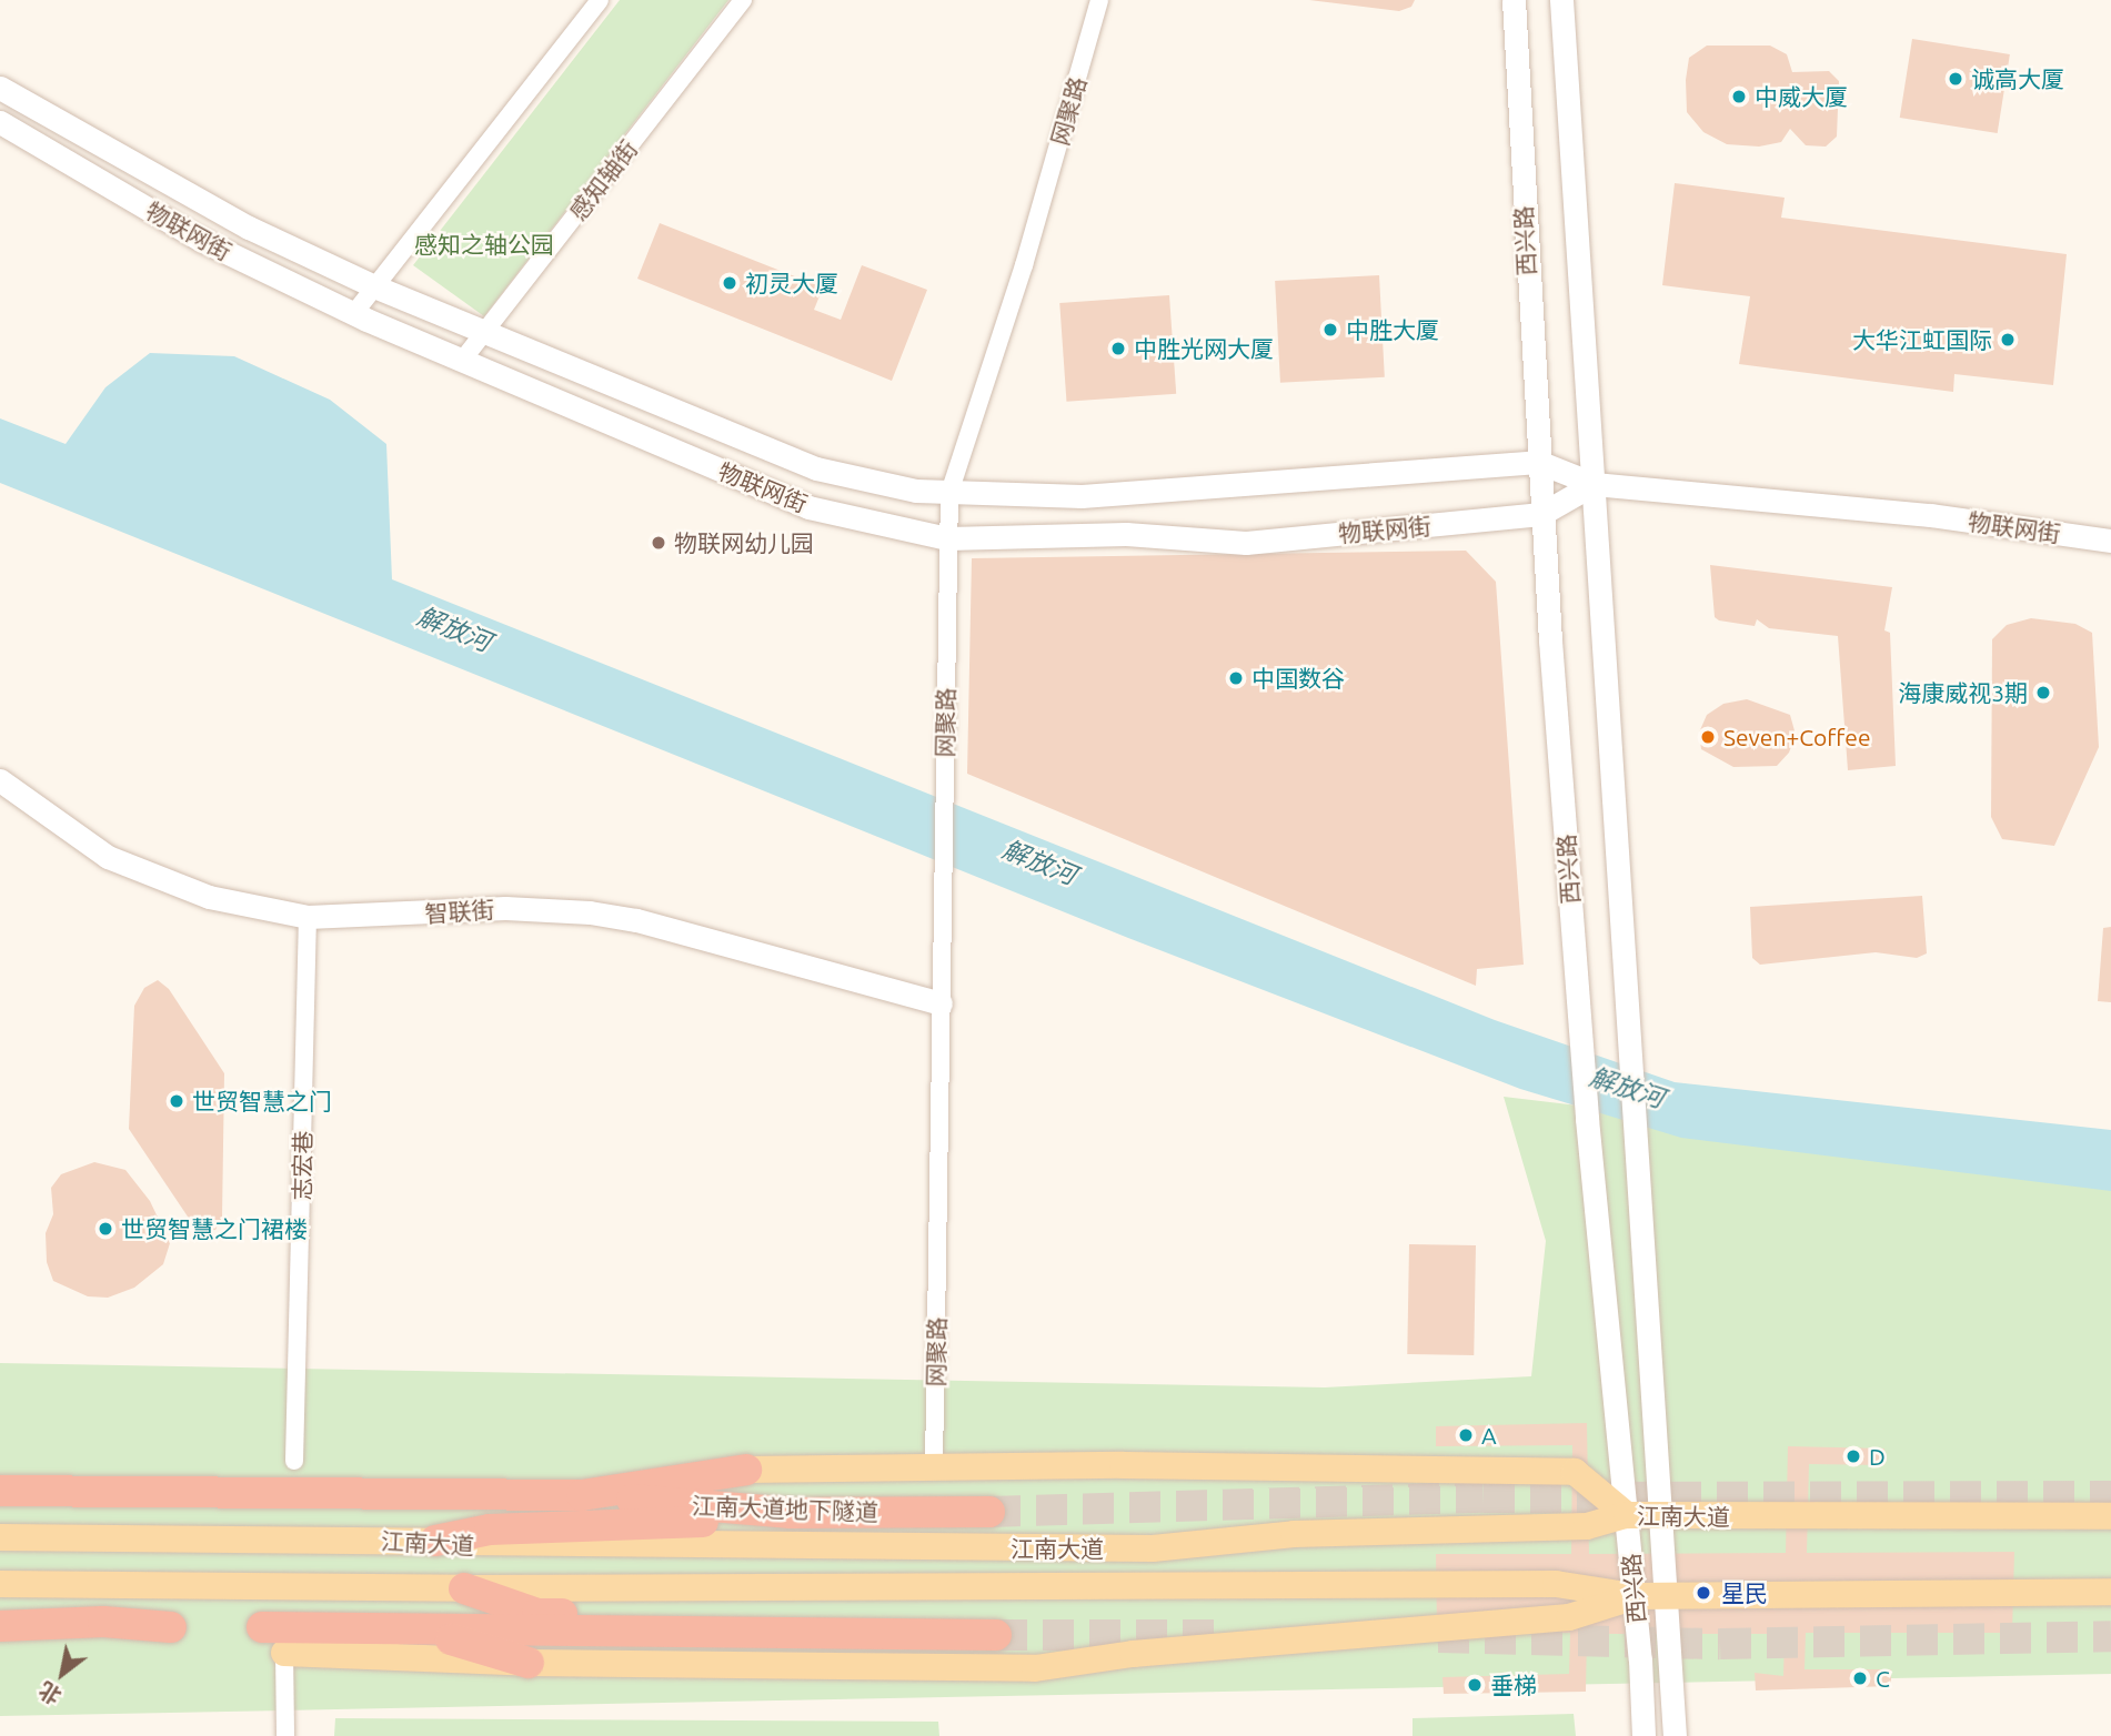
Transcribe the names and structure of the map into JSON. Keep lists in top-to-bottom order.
{
  "streets": {
    "highway": ["江南大道地下隧道"],
    "main road": ["江南大道"],
    "street": [
      "网聚路",
      "感知轴街",
      "物联网街",
      "西兴路",
      "智联街",
      "志宏巷"
    ]
  },
  "crossings": [
    ["网聚路", "物联网街"],
    ["网聚路", "智联街"],
    ["感知轴街", "物联网街"],
    ["物联网街", "西兴路"],
    ["西兴路", "江南大道"],
    ["智联街", "志宏巷"]
  ],
  "water": ["解放河"],
  "parks": ["感知之轴公园"],
  "places": [
    "诚高大厦",
    "中威大厦",
    "初灵大厦",
    "中胜大厦",
    "大华江虹国际",
    "中胜光网大厦",
    "物联网幼儿园",
    "中国数谷",
    "海康威视3期",
    "Seven+Coffee",
    "世贸智慧之门",
    "世贸智慧之门裙楼",
    "A",
    "D",
    "星民",
    "C",
    "垂梯"
  ],
  "north": "bottom left"
}
